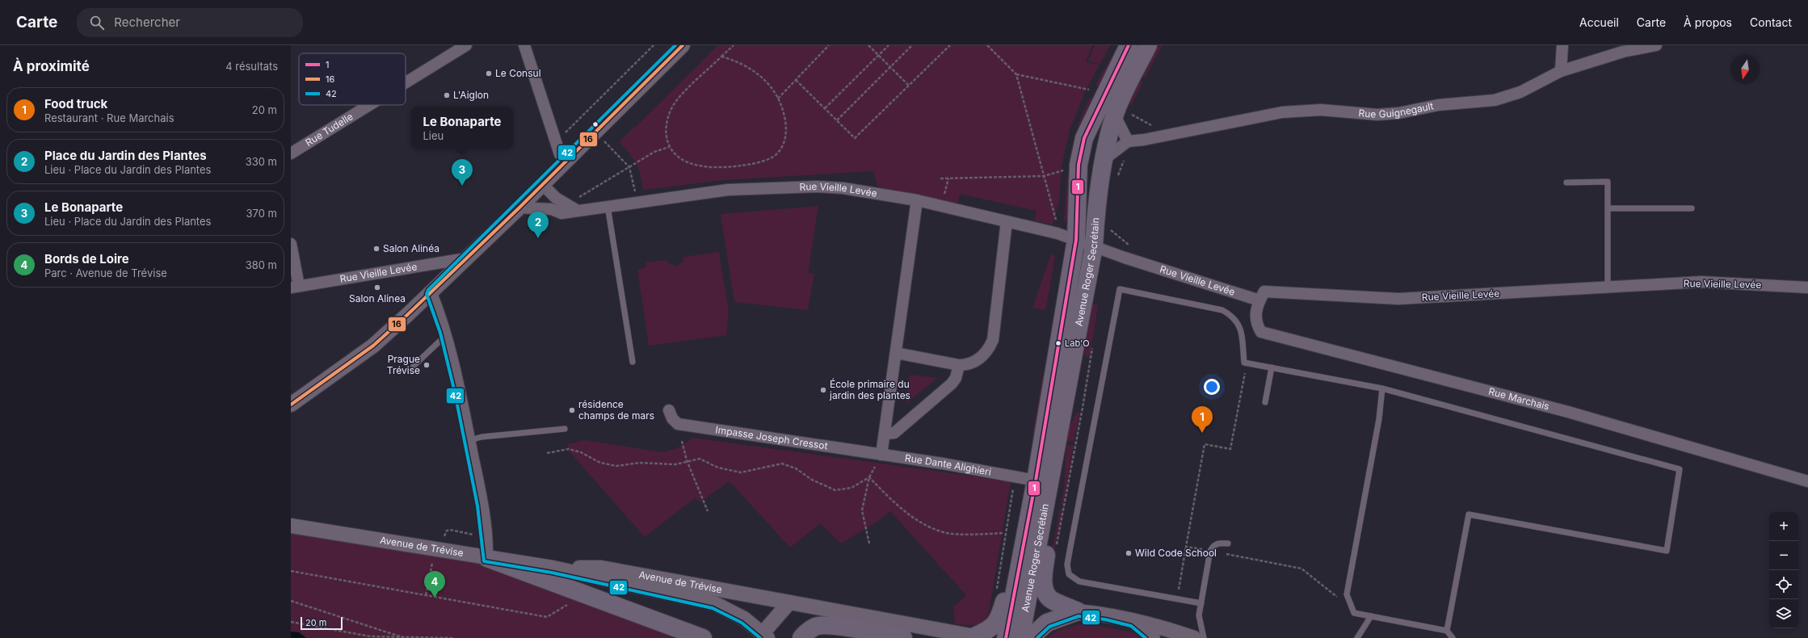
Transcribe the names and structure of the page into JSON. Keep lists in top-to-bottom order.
{
  "streets": {
    "main road": ["Avenue Roger Secrétain"],
    "street": [
      "Rue Guignegault",
      "Rue Tudelle",
      "Rue Vieille Levée",
      "Rue Marchais",
      "Impasse Joseph Cressot",
      "Rue Dante Alighieri",
      "Avenue de Trévise"
    ]
  },
  "crossings": [
    ["Rue Vieille Levée", "Avenue Roger Secrétain"],
    ["Rue Vieille Levée", "Rue Marchais"],
    ["Avenue Roger Secrétain", "Rue Dante Alighieri"],
    ["Impasse Joseph Cressot", "Rue Dante Alighieri"]
  ],
  "places": [
    "Le Consul",
    "L'Aiglon",
    "Salon Alinéa",
    "Salon Alinea",
    "Lab'O",
    "Prague Trévise",
    "École primaire du jardin des plantes",
    "résidence champs de mars",
    "Wild Code School"
  ],
  "lines": ["transit line 1", "transit line 16", "transit line 42"],
  "legend": ["1", "16", "42"],
  "scale_bar": "20 m",
  "north": "bottom",
  "page": {
    "header": "Carte",
    "search": "Rechercher",
    "nav": [
      "Accueil",
      "Carte",
      "À propos",
      "Contact"
    ],
    "heading": ["À proximité", "4 résultats"],
    "list": [
      {
        "mark": "1",
        "name": "Food truck",
        "note": "Restaurant · Rue Marchais",
        "value": "20 m"
      },
      {
        "mark": "2",
        "name": "Place du Jardin des Plantes",
        "note": "Lieu · Place du Jardin des Plantes",
        "value": "330 m"
      },
      {
        "mark": "3",
        "name": "Le Bonaparte",
        "note": "Lieu · Place du Jardin des Plantes",
        "value": "370 m"
      },
      {
        "mark": "4",
        "name": "Bords de Loire",
        "note": "Parc · Avenue de Trévise",
        "value": "380 m"
      }
    ],
    "popup": ["Le Bonaparte", "Lieu"],
    "pins": [
      "3",
      "2",
      "1",
      "4"
    ],
    "map_buttons": ["+", "−"],
    "scale": "20 m"
  }
}
